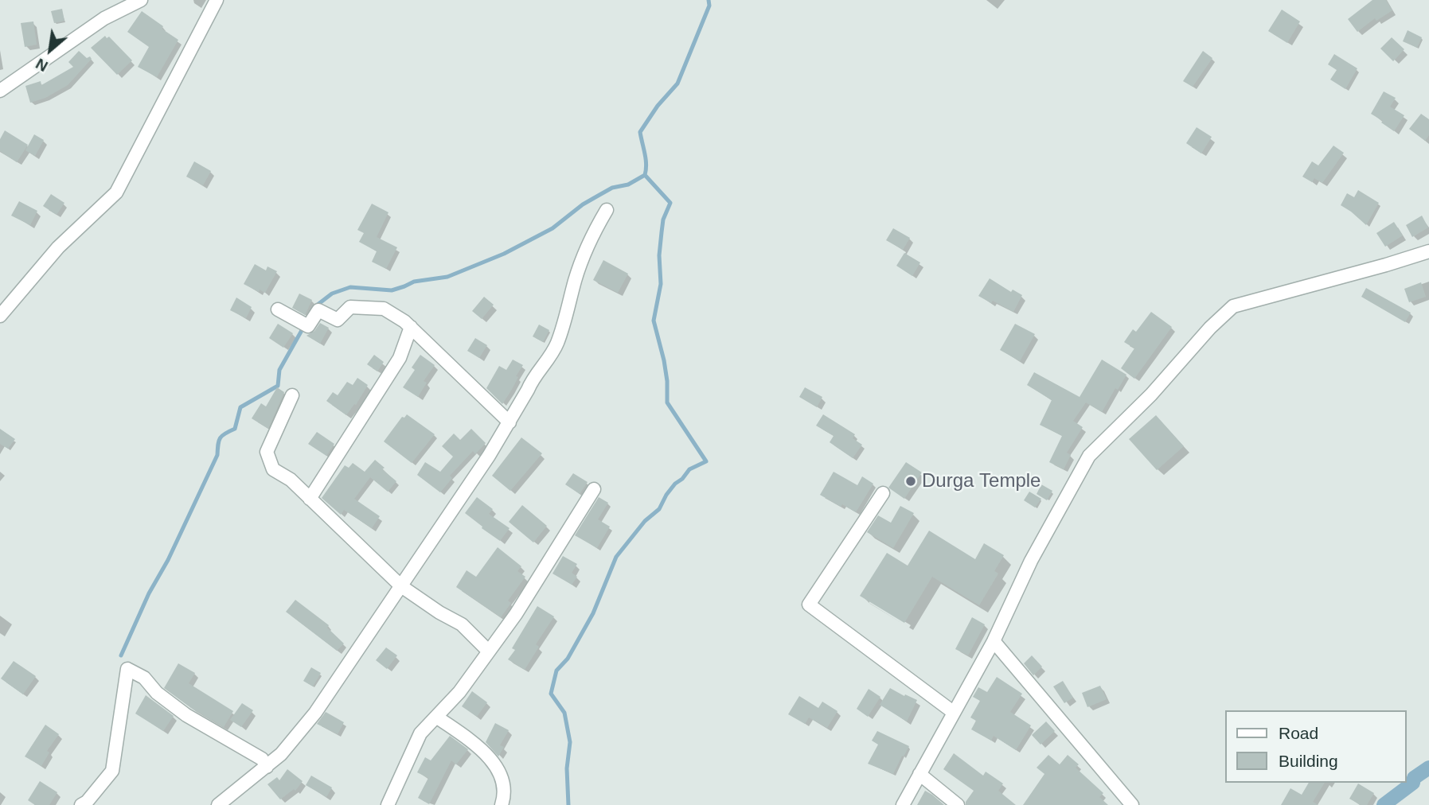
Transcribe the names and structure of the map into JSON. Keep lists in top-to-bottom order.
{
  "places": ["Durga Temple"],
  "legend": ["Road", "Building"],
  "north": "bottom left"
}
